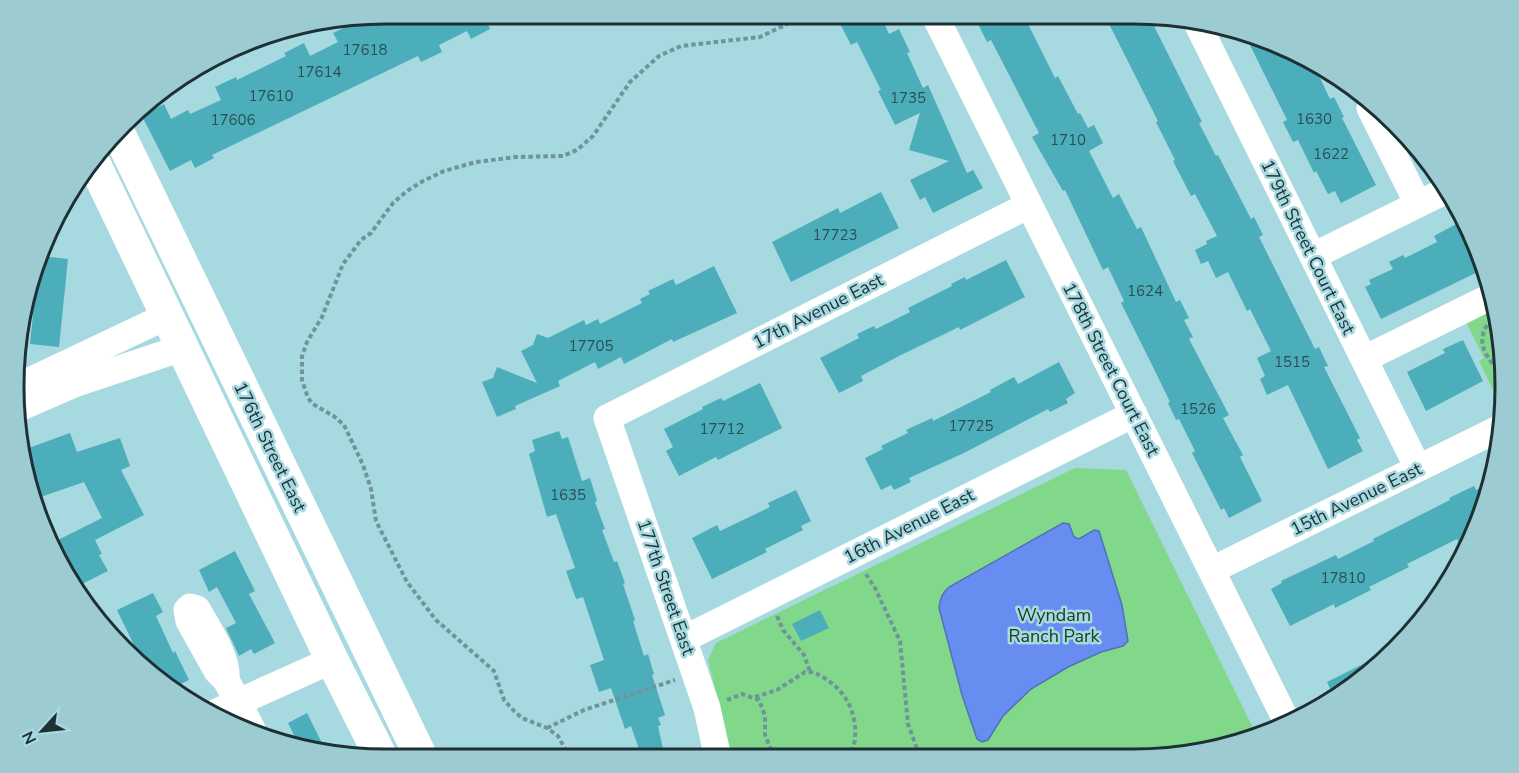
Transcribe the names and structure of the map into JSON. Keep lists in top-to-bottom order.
{
  "streets": {
    "main road": ["176th Street East"],
    "street": [
      "179th Street Court East",
      "17th Avenue East",
      "178th Street Court East",
      "15th Avenue East",
      "16th Avenue East",
      "177th Street East"
    ]
  },
  "crossings": [
    ["179th Street Court East", "15th Avenue East"],
    ["17th Avenue East", "178th Street Court East"],
    ["17th Avenue East", "177th Street East"],
    ["178th Street Court East", "15th Avenue East"],
    ["178th Street Court East", "16th Avenue East"],
    ["16th Avenue East", "177th Street East"]
  ],
  "parks": ["Wyndam Ranch Park"],
  "house_numbers": [
    "17618",
    "17614",
    "17610",
    "1735",
    "1630",
    "17606",
    "1710",
    "1622",
    "17723",
    "1624",
    "17705",
    "1515",
    "1526",
    "17725",
    "17712",
    "1635",
    "17810"
  ],
  "north": "bottom left"
}
